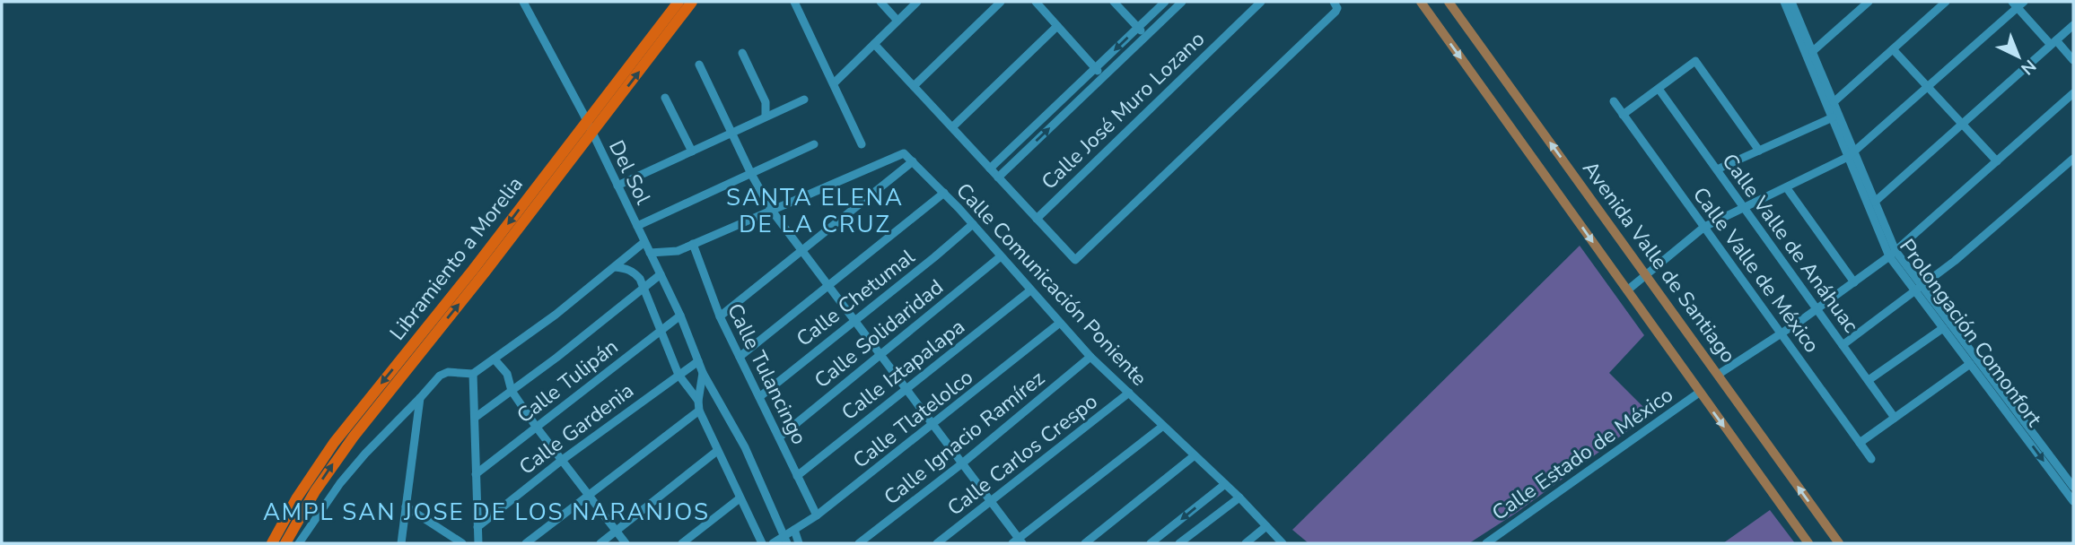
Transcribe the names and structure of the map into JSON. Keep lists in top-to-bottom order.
{
  "streets": {
    "highway": ["Libramiento a Morelia"],
    "main road": ["Avenida Valle de Santiago"],
    "street": [
      "Calle José Muro Lozano",
      "Del Sol",
      "Calle Valle de Anáhuac",
      "Calle Valle de México",
      "Calle Comunicación Poniente",
      "Calle Chetumal",
      "Prolongación Comonfort",
      "Calle Solidaridad",
      "Calle Iztapalapa",
      "Calle Tulancingo",
      "Calle Tulipán",
      "Calle Tlatelolco",
      "Calle Gardenia",
      "Calle Ignacio Ramírez",
      "Calle Estado de México",
      "Calle Carlos Crespo"
    ]
  },
  "crossings": [
    ["Del Sol", "Calle Tulipán"],
    ["Del Sol", "Calle Tlatelolco"],
    ["Del Sol", "Calle Gardenia"],
    ["Avenida Valle de Santiago", "Calle Estado de México"],
    ["Calle Comunicación Poniente", "Calle Chetumal"],
    ["Calle Comunicación Poniente", "Calle Solidaridad"],
    ["Calle Comunicación Poniente", "Calle Iztapalapa"],
    ["Calle Comunicación Poniente", "Calle Tlatelolco"],
    ["Calle Comunicación Poniente", "Calle Ignacio Ramírez"],
    ["Calle Comunicación Poniente", "Calle Carlos Crespo"],
    ["Calle Chetumal", "Calle Tulancingo"],
    ["Calle Solidaridad", "Calle Tulancingo"],
    ["Calle Iztapalapa", "Calle Tulancingo"],
    ["Calle Tulancingo", "Calle Tlatelolco"]
  ],
  "districts": ["SANTA ELENA DE LA CRUZ", "AMPL SAN JOSE DE LOS NARANJOS"],
  "north": "bottom right"
}
